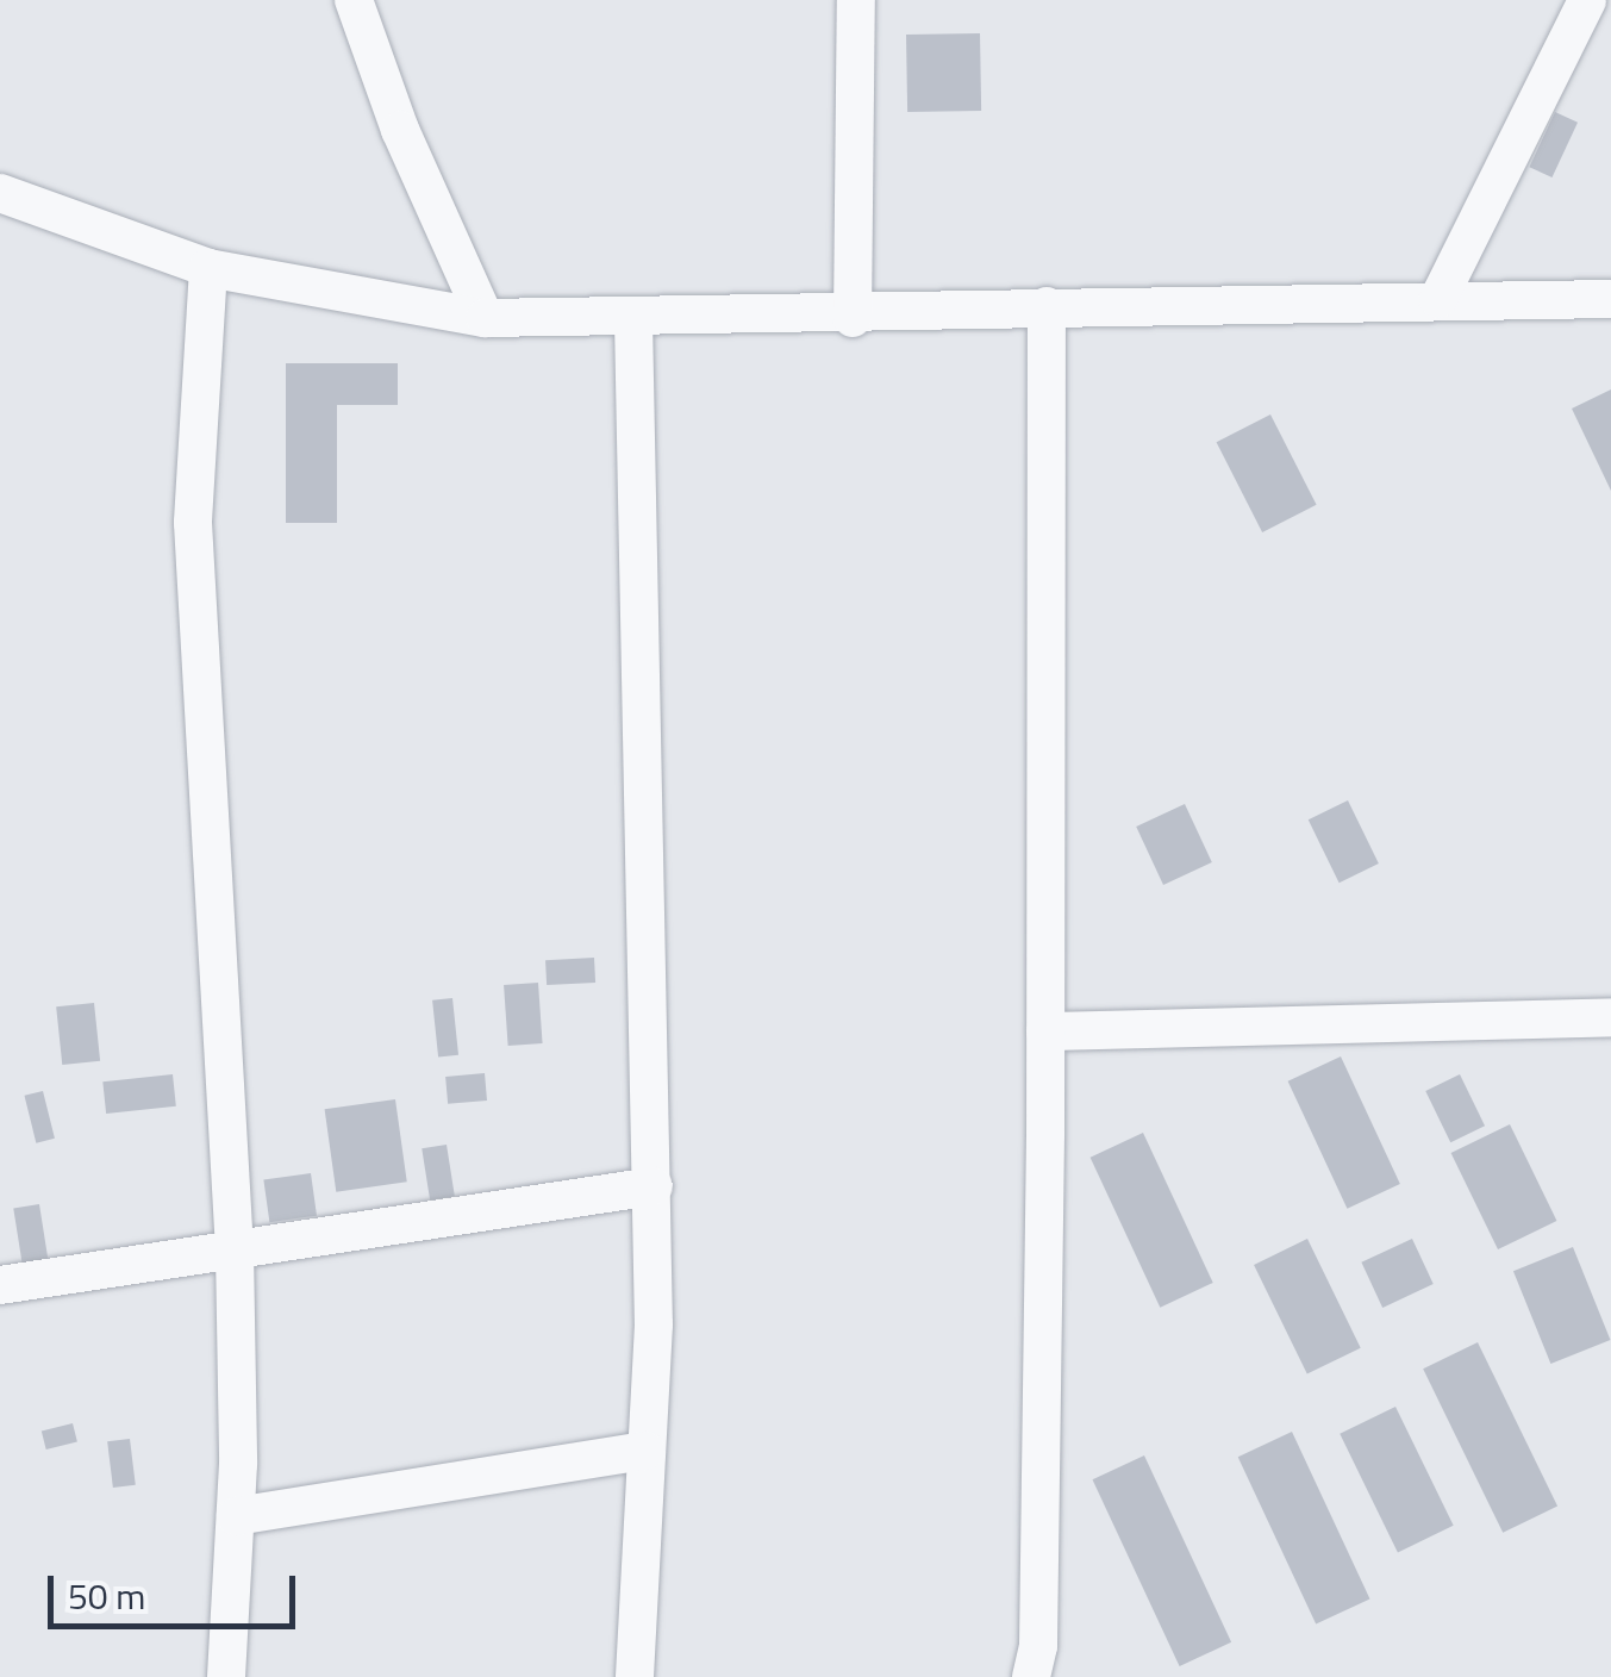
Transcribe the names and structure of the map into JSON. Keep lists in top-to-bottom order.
{
  "scale_bar": "50 m"
}
